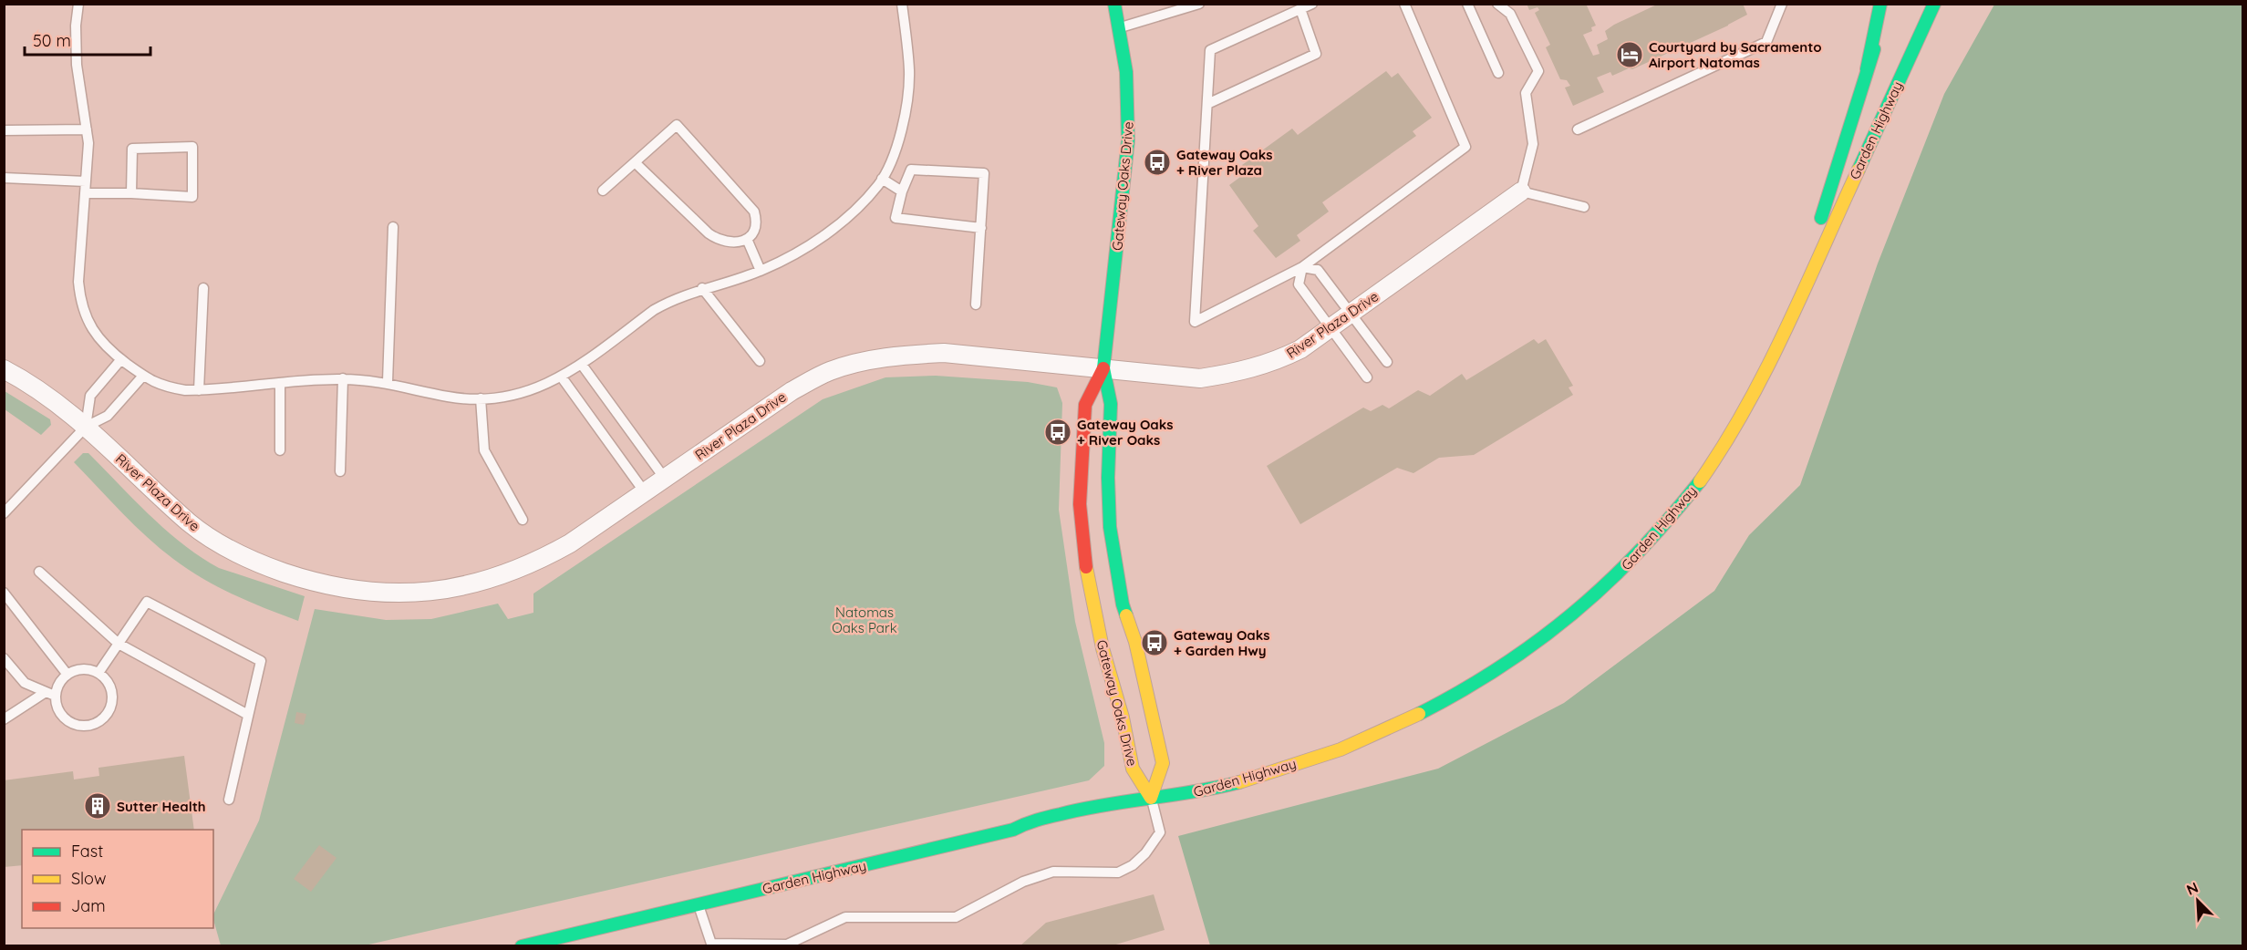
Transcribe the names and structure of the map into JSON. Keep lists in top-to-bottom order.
{
  "streets": {
    "main road": ["Garden Highway", "Gateway Oaks Drive"],
    "street": ["River Plaza Drive"]
  },
  "crossings": [
    ["Garden Highway", "Gateway Oaks Drive"],
    ["Gateway Oaks Drive", "River Plaza Drive"]
  ],
  "parks": ["Natomas Oaks Park"],
  "places": {
    "hotel": ["Courtyard by Sacramento Airport Natomas"],
    "bus stop": ["Gateway Oaks + River Plaza", "Gateway Oaks + River Oaks", "Gateway Oaks + Garden Hwy"],
    "building": ["Sutter Health"]
  },
  "legend": ["Fast", "Slow", "Jam"],
  "scale_bar": "50 m",
  "north": "top left"
}
